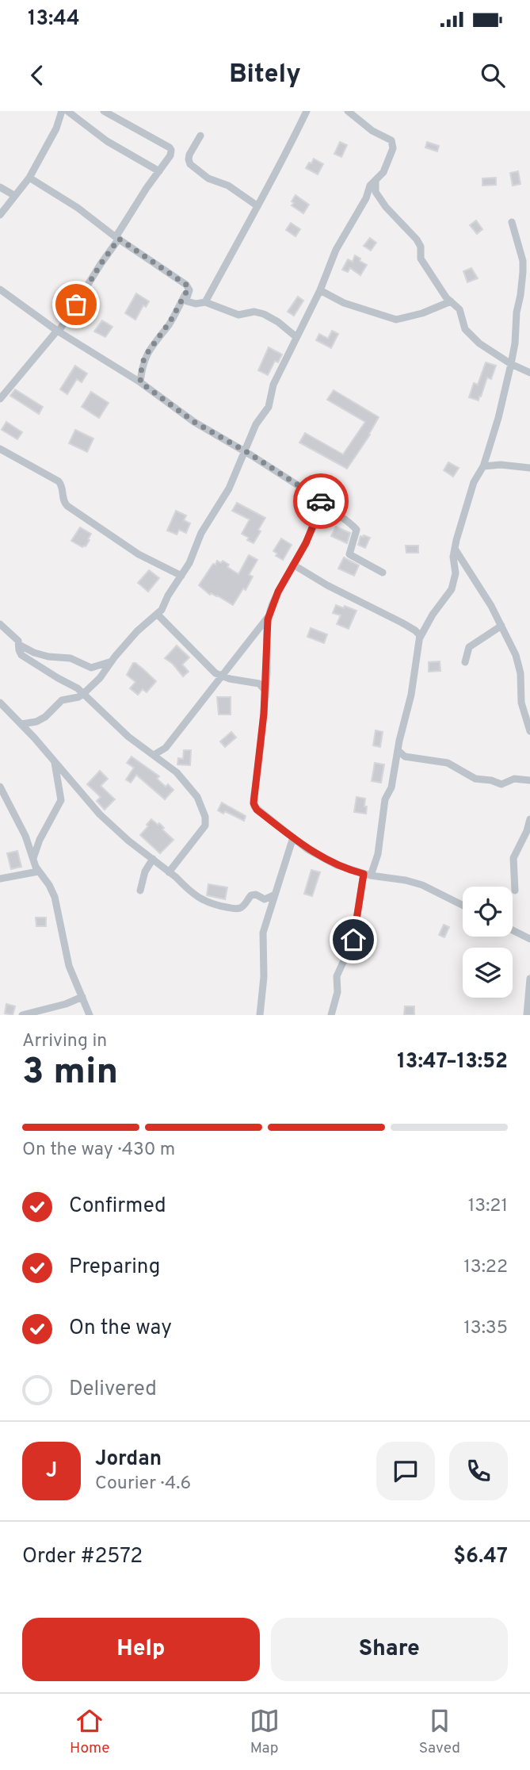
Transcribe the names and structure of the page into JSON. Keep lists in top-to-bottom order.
{
  "page": {
    "status": "13:44",
    "header": "Bitely",
    "heading": ["3 min", "Arriving in", "13:47–13:52"],
    "panel": [
      "Jordan",
      "Courier · 4.6",
      "Order #2572",
      "$6.47"
    ],
    "bar": "On the way · 430 m",
    "list": [
      ["Confirmed", "13:21"],
      ["Preparing", "13:22"],
      ["On the way", "13:35"],
      "Delivered"
    ],
    "round": "J",
    "buttons": ["Help", "Share"],
    "tabs": ["Home", "Map", "Saved"]
  }
}
